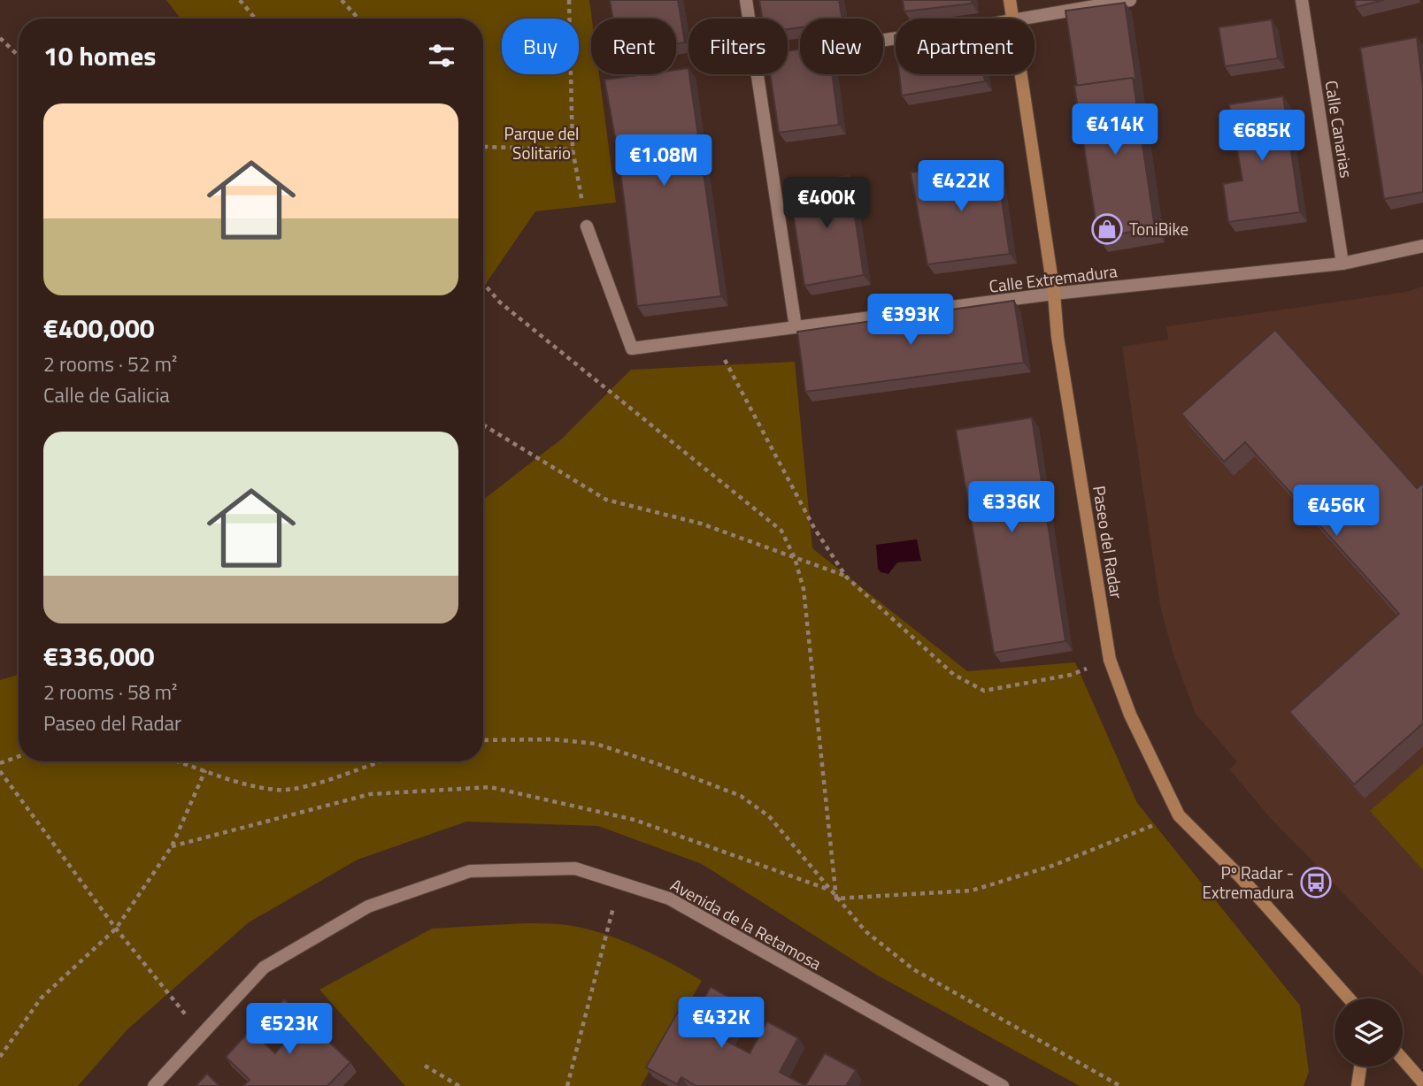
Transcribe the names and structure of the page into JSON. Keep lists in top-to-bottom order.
{
  "streets": {
    "street": [
      "Calle Canarias",
      "Calle Extremadura",
      "Paseo del Radar",
      "Avenida de la Retamosa"
    ]
  },
  "crossings": [
    ["Calle Canarias", "Calle Extremadura"],
    ["Calle Extremadura", "Paseo del Radar"]
  ],
  "parks": ["Parque del Solitario"],
  "places": {
    "shop": ["ToniBike"],
    "bus stop": ["Pº Radar - Extremadura"]
  },
  "page": {
    "chip": [
      "Buy",
      "Rent",
      "Filters",
      "New",
      "Apartment"
    ],
    "heading": "10 homes",
    "list": [
      {
        "name": "€400,000",
        "note": "2 rooms · 52 m² · Calle de Galicia"
      },
      {
        "name": "€336,000",
        "note": "2 rooms · 58 m² · Paseo del Radar"
      }
    ],
    "price": [
      "€414K",
      "€685K",
      "€1.08M",
      "€422K",
      "€400K",
      "€393K",
      "€336K",
      "€456K",
      "€432K",
      "€523K"
    ]
  }
}
